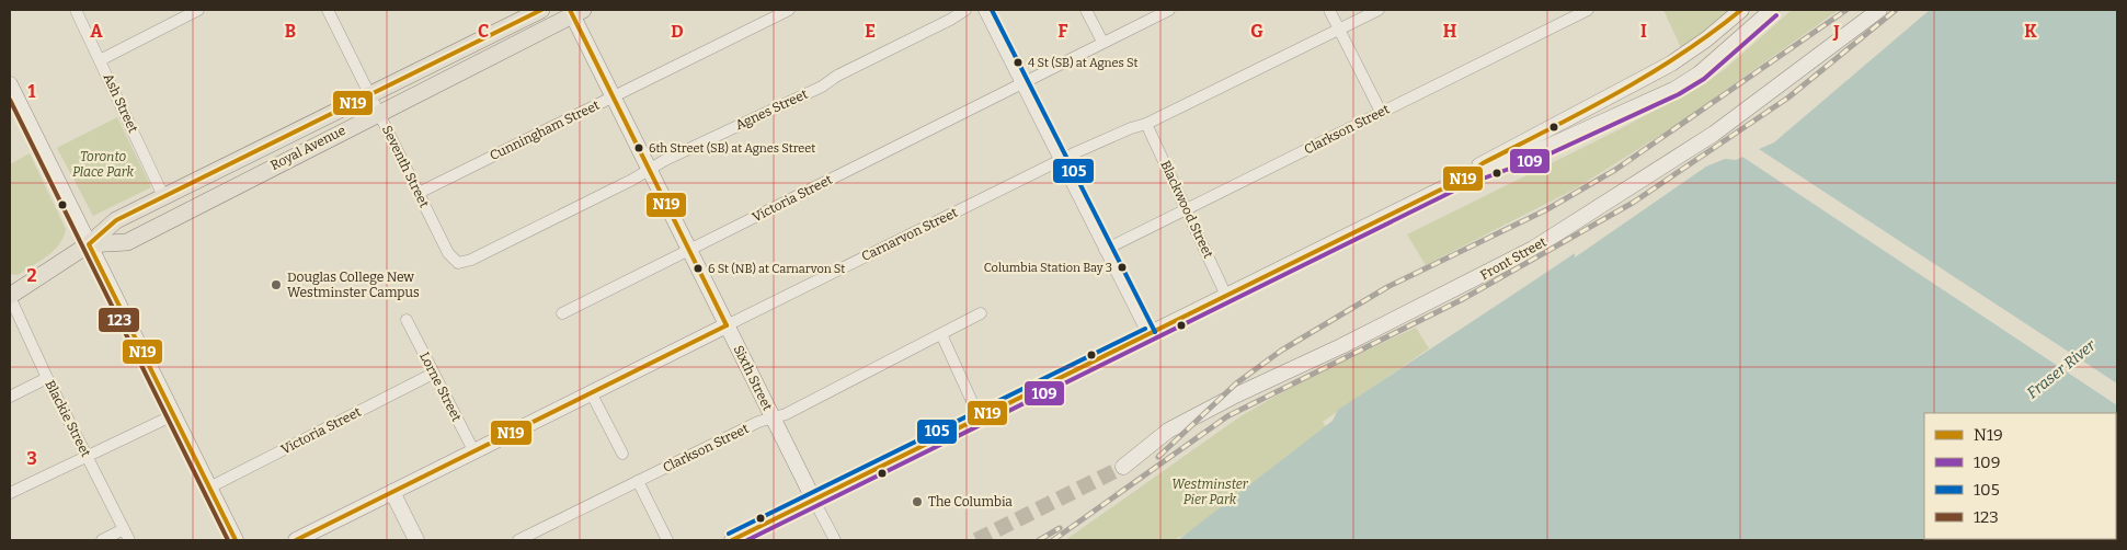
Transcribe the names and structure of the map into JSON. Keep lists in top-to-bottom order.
{
  "streets": {
    "main road": ["Royal Avenue"],
    "street": [
      "Ash Street",
      "Agnes Street",
      "Clarkson Street",
      "Cunningham Street",
      "Seventh Street",
      "Victoria Street",
      "Blackwood Street",
      "Carnarvon Street",
      "Front Street",
      "Sixth Street",
      "Lorne Street",
      "Blackie Street"
    ]
  },
  "crossings": [
    ["Ash Street", "Royal Avenue"],
    ["Agnes Street", "Seventh Street"],
    ["Agnes Street", "Sixth Street"],
    ["Clarkson Street", "Blackwood Street"],
    ["Clarkson Street", "Sixth Street"],
    ["Cunningham Street", "Seventh Street"],
    ["Cunningham Street", "Sixth Street"],
    ["Royal Avenue", "Seventh Street"],
    ["Royal Avenue", "Sixth Street"],
    ["Royal Avenue", "Blackie Street"],
    ["Victoria Street", "Sixth Street"],
    ["Victoria Street", "Lorne Street"],
    ["Blackwood Street", "Carnarvon Street"],
    ["Carnarvon Street", "Sixth Street"],
    ["Carnarvon Street", "Lorne Street"]
  ],
  "water": ["Fraser River"],
  "parks": ["Toronto Place Park", "Westminster Pier Park"],
  "places": [
    "4 St (SB) at Agnes St",
    "6th Street (SB) at Agnes Street",
    "Columbia Station Bay 3",
    "6 St (NB) at Carnarvon St",
    "Douglas College New Westminster Campus",
    "The Columbia"
  ],
  "lines": [
    "transit line N19",
    "transit line 105",
    "transit line 109",
    "transit line 123"
  ],
  "legend": [
    "N19",
    "109",
    "105",
    "123"
  ],
  "grid": {
    "columns": [
      "A",
      "B",
      "C",
      "D",
      "E",
      "F",
      "G",
      "H",
      "I",
      "J",
      "K"
    ],
    "rows": ["1", "2", "3"]
  }
}
